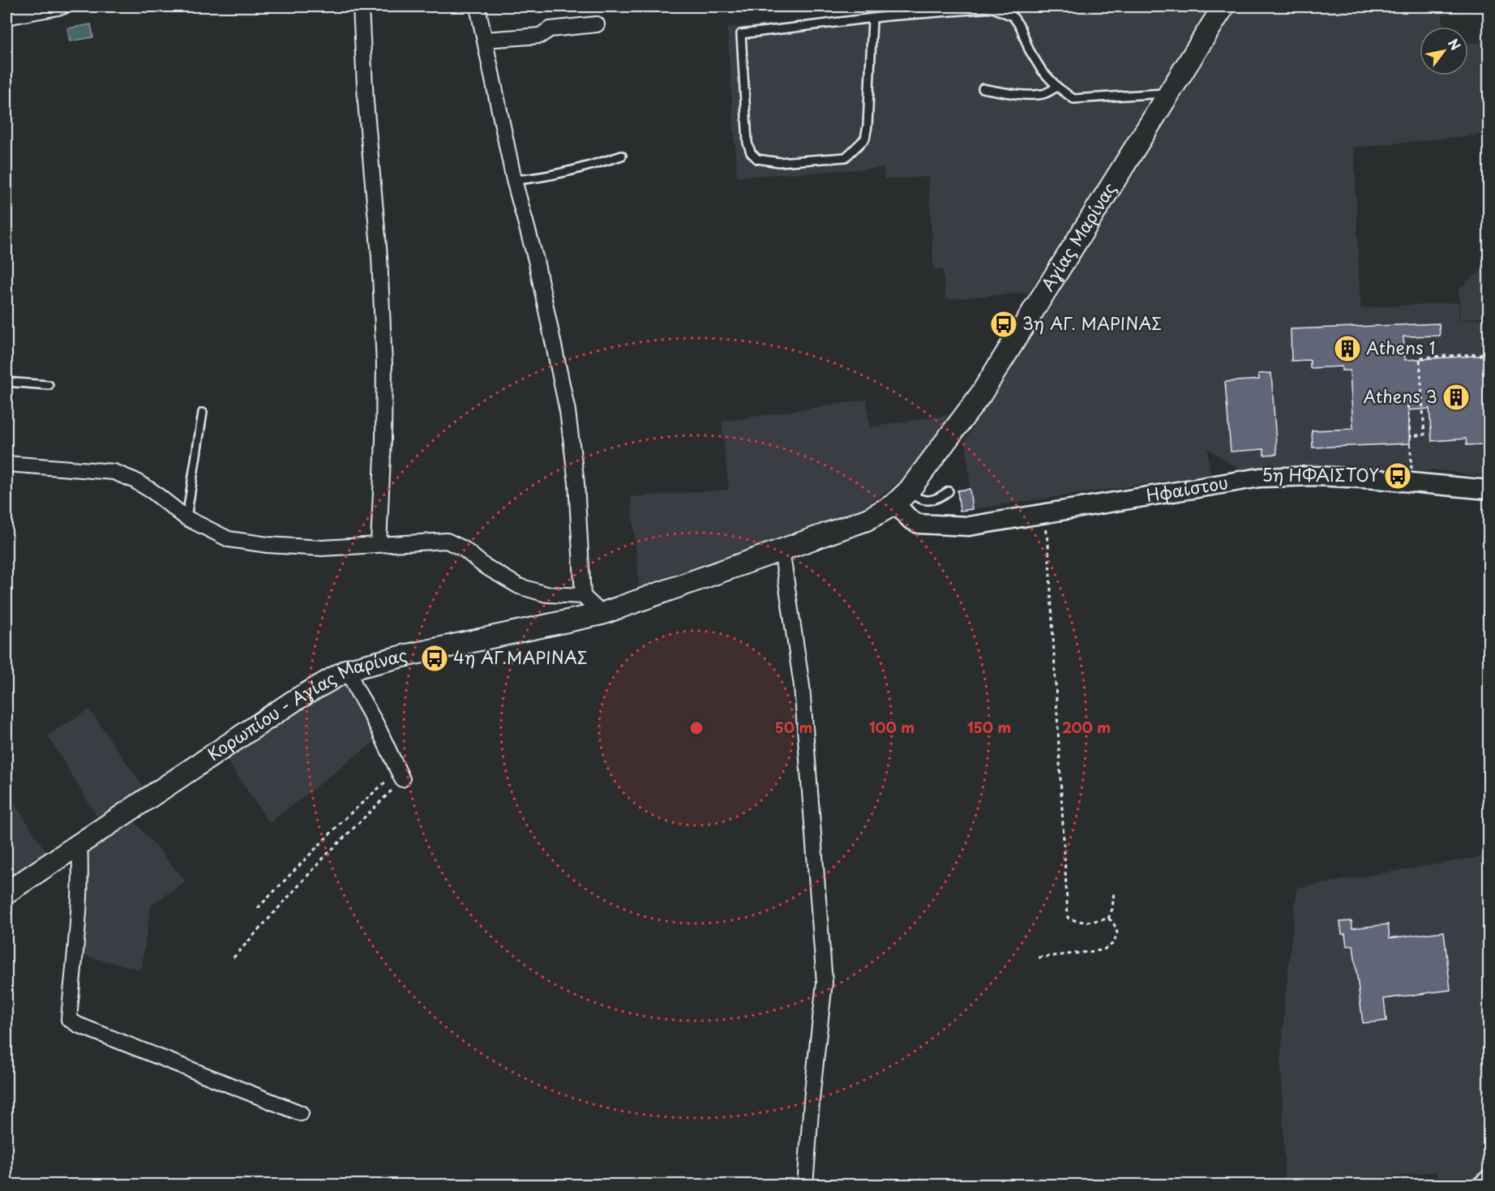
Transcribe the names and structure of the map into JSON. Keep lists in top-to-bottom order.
{
  "streets": {
    "main road": ["Αγίας Μαρίνας", "Κορωπίου - Αγίας Μαρίνας"],
    "street": ["Ηφαίστου"]
  },
  "crossings": [
    ["Αγίας Μαρίνας", "Ηφαίστου"],
    ["Αγίας Μαρίνας", "Κορωπίου - Αγίας Μαρίνας"]
  ],
  "places": {
    "bus stop": ["3η ΑΓ. ΜΑΡΙΝΑΣ", "5η ΗΦΑΙΣΤΟΥ", "4η ΑΓ.ΜΑΡΙΝΑΣ"],
    "building": ["Athens 1", "Athens 3"]
  },
  "north": "top right",
  "rings": [
    "50 m",
    "100 m",
    "150 m",
    "200 m"
  ]
}
